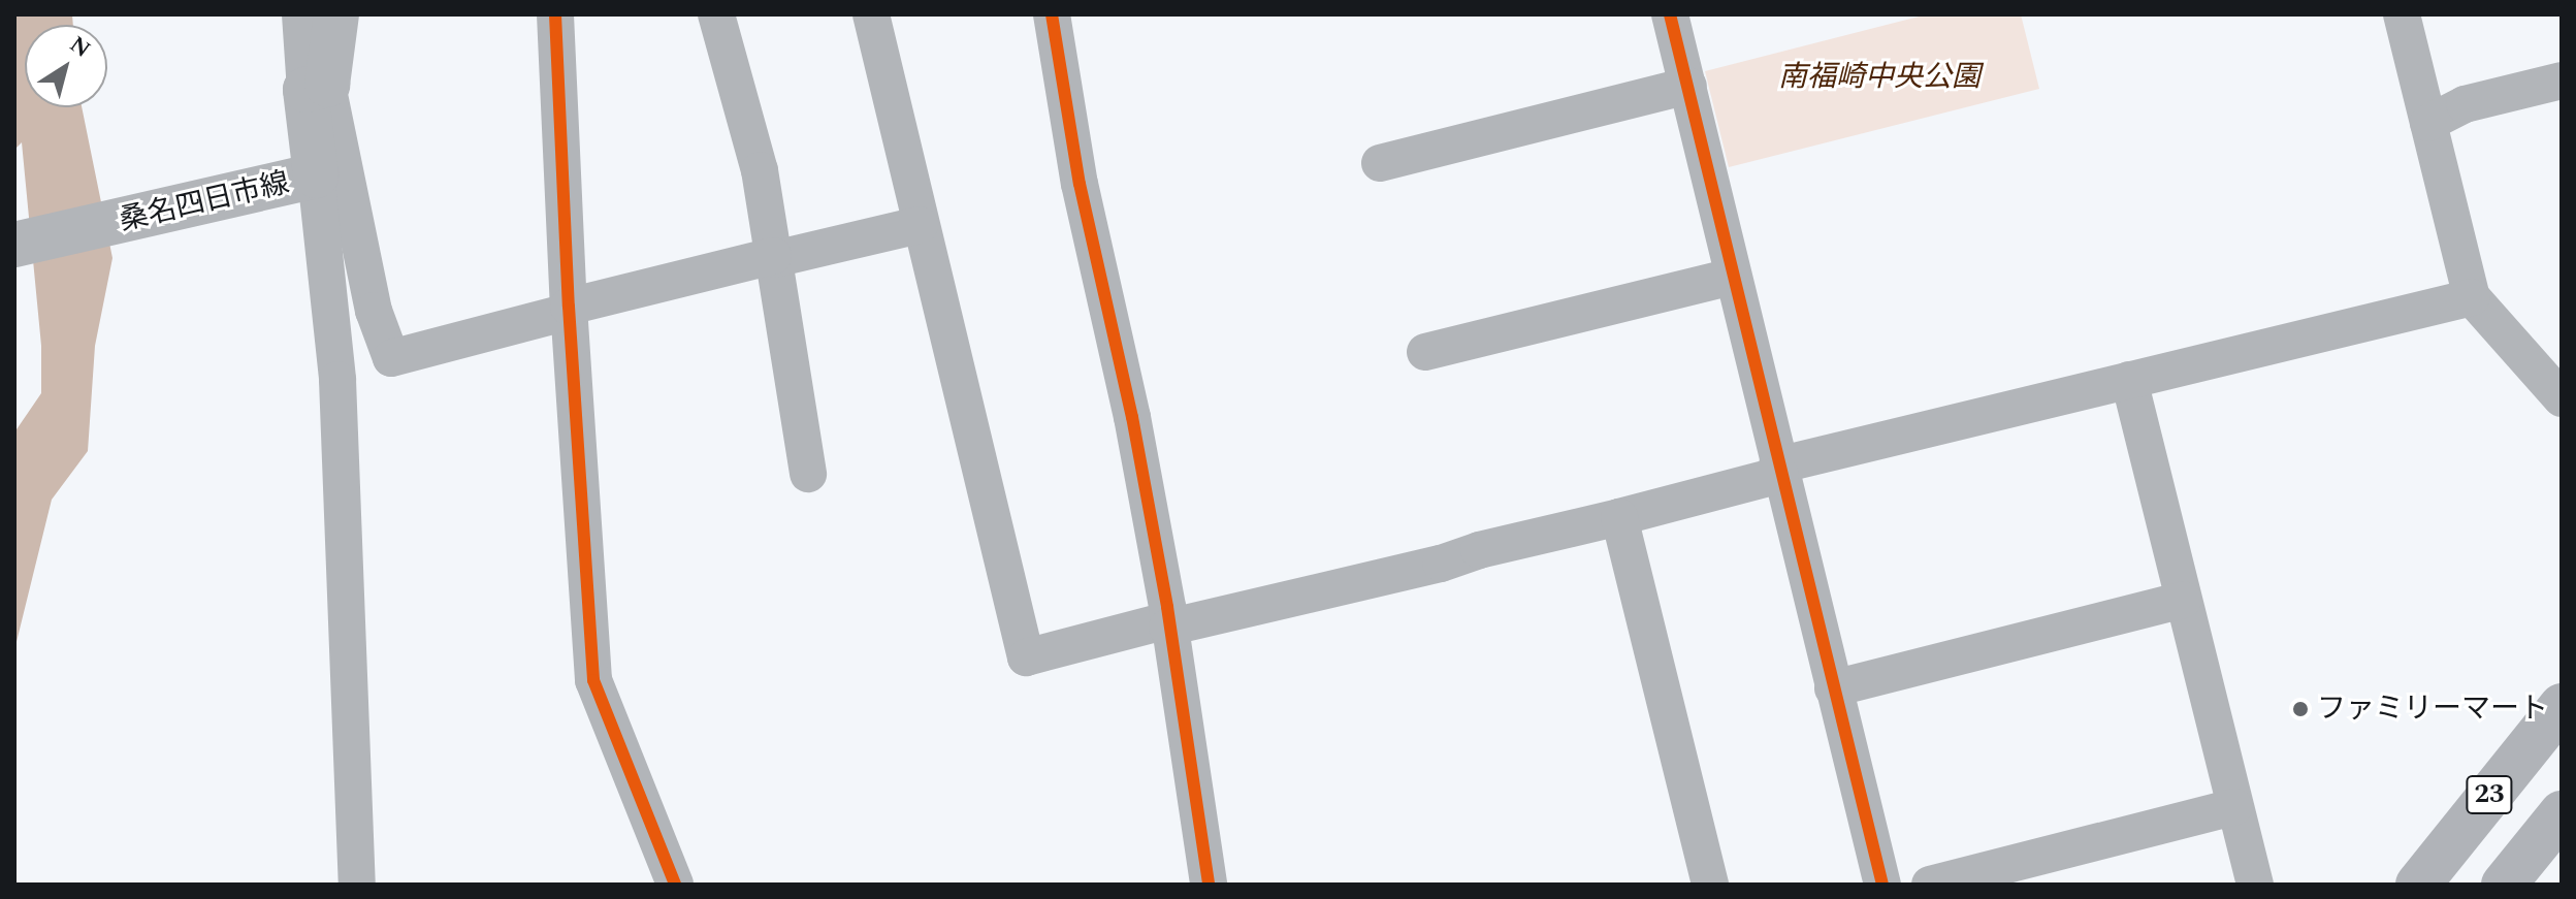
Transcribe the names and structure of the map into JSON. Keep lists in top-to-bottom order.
{
  "streets": {
    "highway": ["23"],
    "main road": ["桑名四日市線"]
  },
  "parks": ["南福崎中央公園"],
  "places": ["ファミリーマート"],
  "north": "top right"
}
